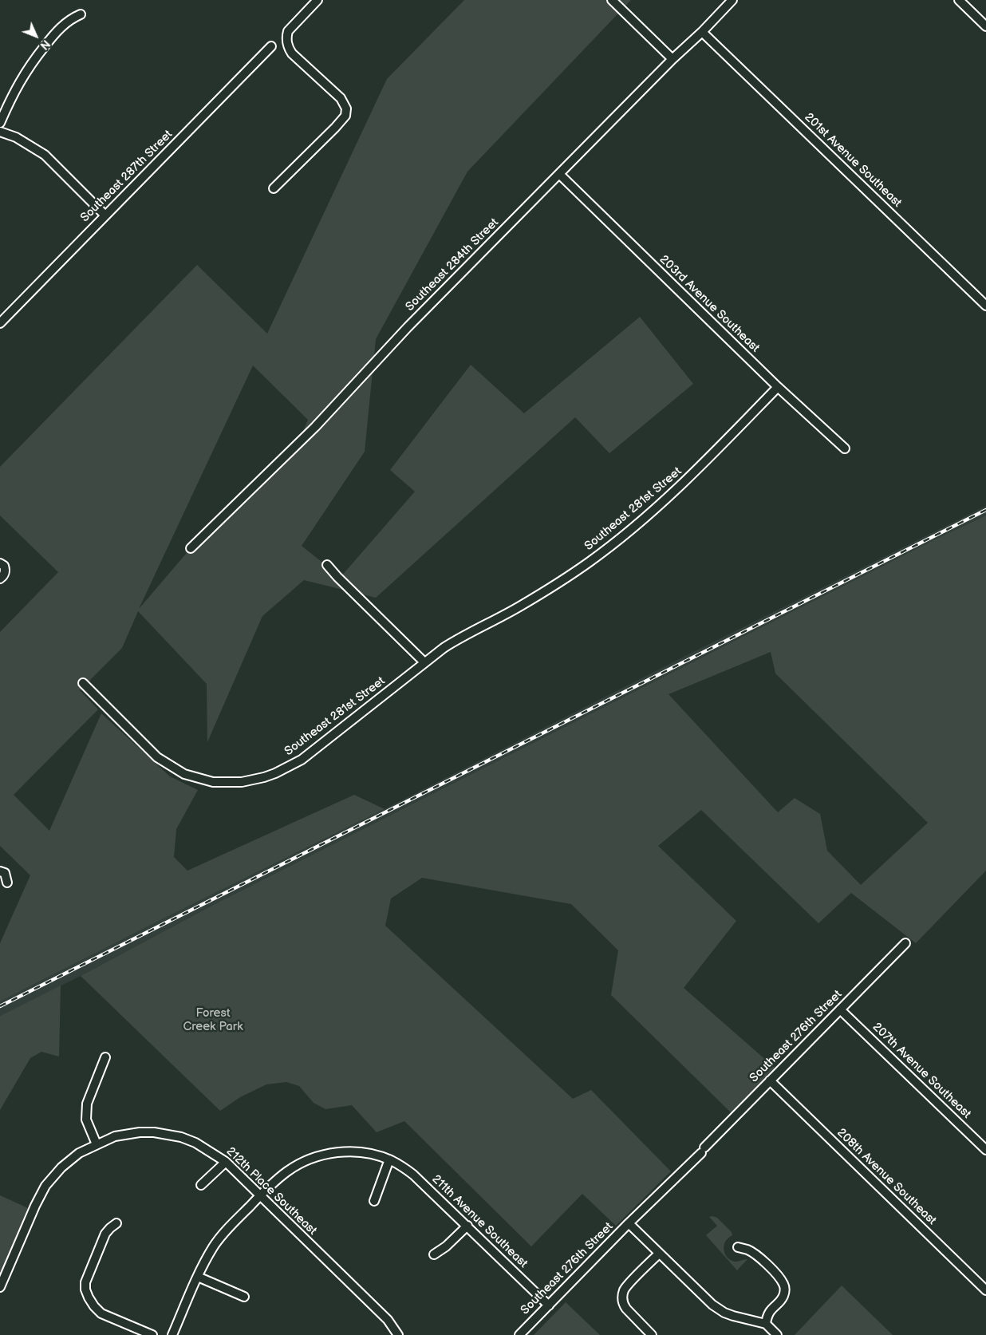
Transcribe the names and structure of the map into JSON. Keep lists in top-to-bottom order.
{
  "streets": {
    "street": [
      "201st Avenue Southeast",
      "Southeast 287th Street",
      "Southeast 284th Street",
      "203rd Avenue Southeast",
      "Southeast 281st Street",
      "Southeast 276th Street",
      "207th Avenue Southeast",
      "208th Avenue Southeast",
      "212th Place Southeast",
      "211th Avenue Southeast"
    ]
  },
  "crossings": [
    ["201st Avenue Southeast", "Southeast 284th Street"],
    ["Southeast 284th Street", "203rd Avenue Southeast"],
    ["203rd Avenue Southeast", "Southeast 281st Street"],
    ["Southeast 276th Street", "207th Avenue Southeast"],
    ["Southeast 276th Street", "208th Avenue Southeast"],
    ["Southeast 276th Street", "211th Avenue Southeast"],
    ["212th Place Southeast", "211th Avenue Southeast"]
  ],
  "parks": ["Forest Creek Park"],
  "north": "bottom right"
}
